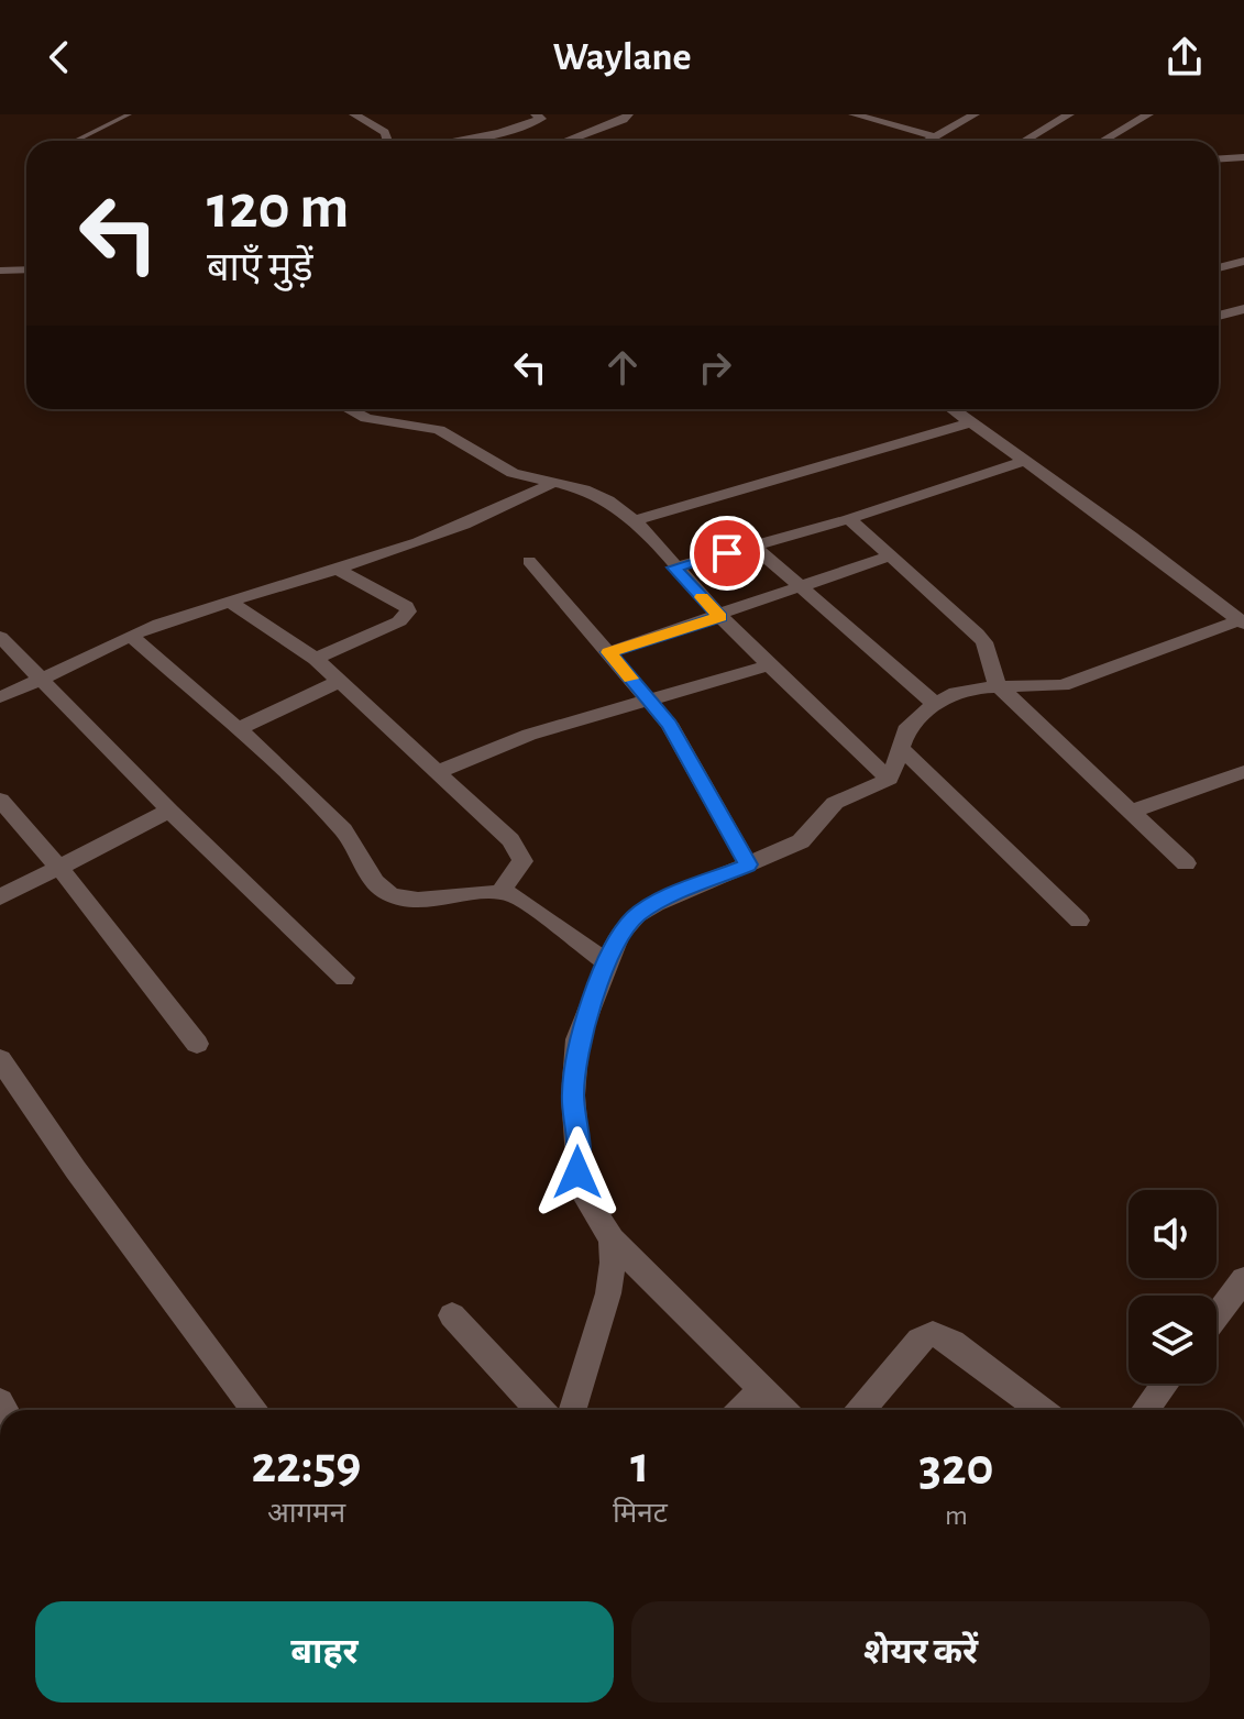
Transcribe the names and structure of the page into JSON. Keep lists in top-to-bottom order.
{
  "page": {
    "header": "Waylane",
    "turn": ["120 m", "बाएँ मुड़ें"],
    "eta": [
      "22:59",
      "आगमन",
      "1",
      "मिनट",
      "320",
      "m"
    ],
    "buttons": ["बाहर", "शेयर करें"]
  }
}
